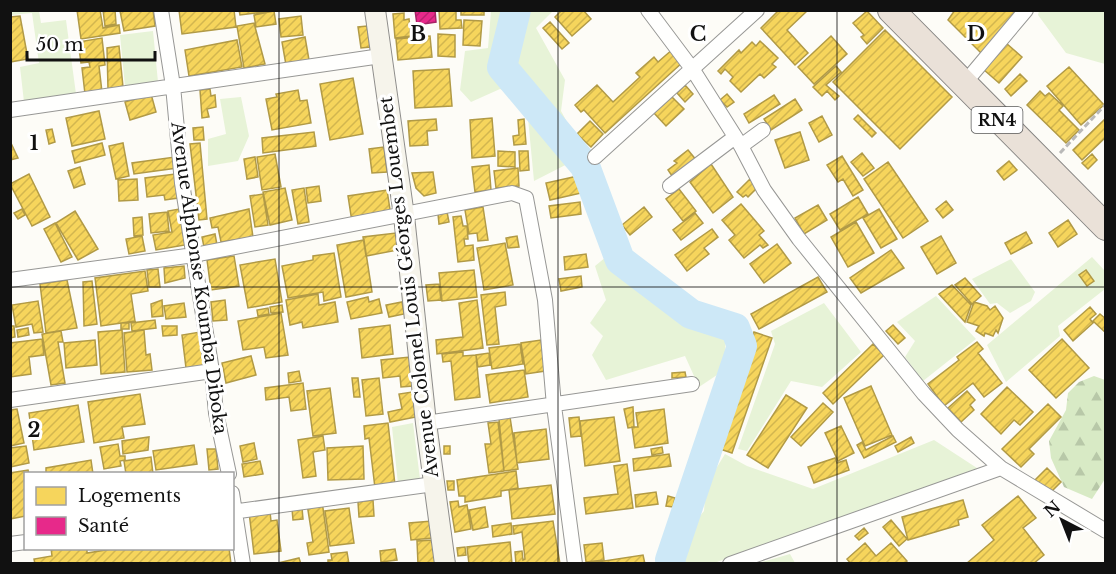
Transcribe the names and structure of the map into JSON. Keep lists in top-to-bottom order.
{
  "streets": {
    "highway": ["RN4"],
    "street": ["Avenue Alphonse Koumba Diboka", "Avenue Colonel Louis Géorges Louembet"]
  },
  "legend": ["Logements", "Santé"],
  "scale_bar": "50 m",
  "north": "top left",
  "grid": {
    "columns": ["B", "C", "D"],
    "rows": ["1", "2"]
  }
}
